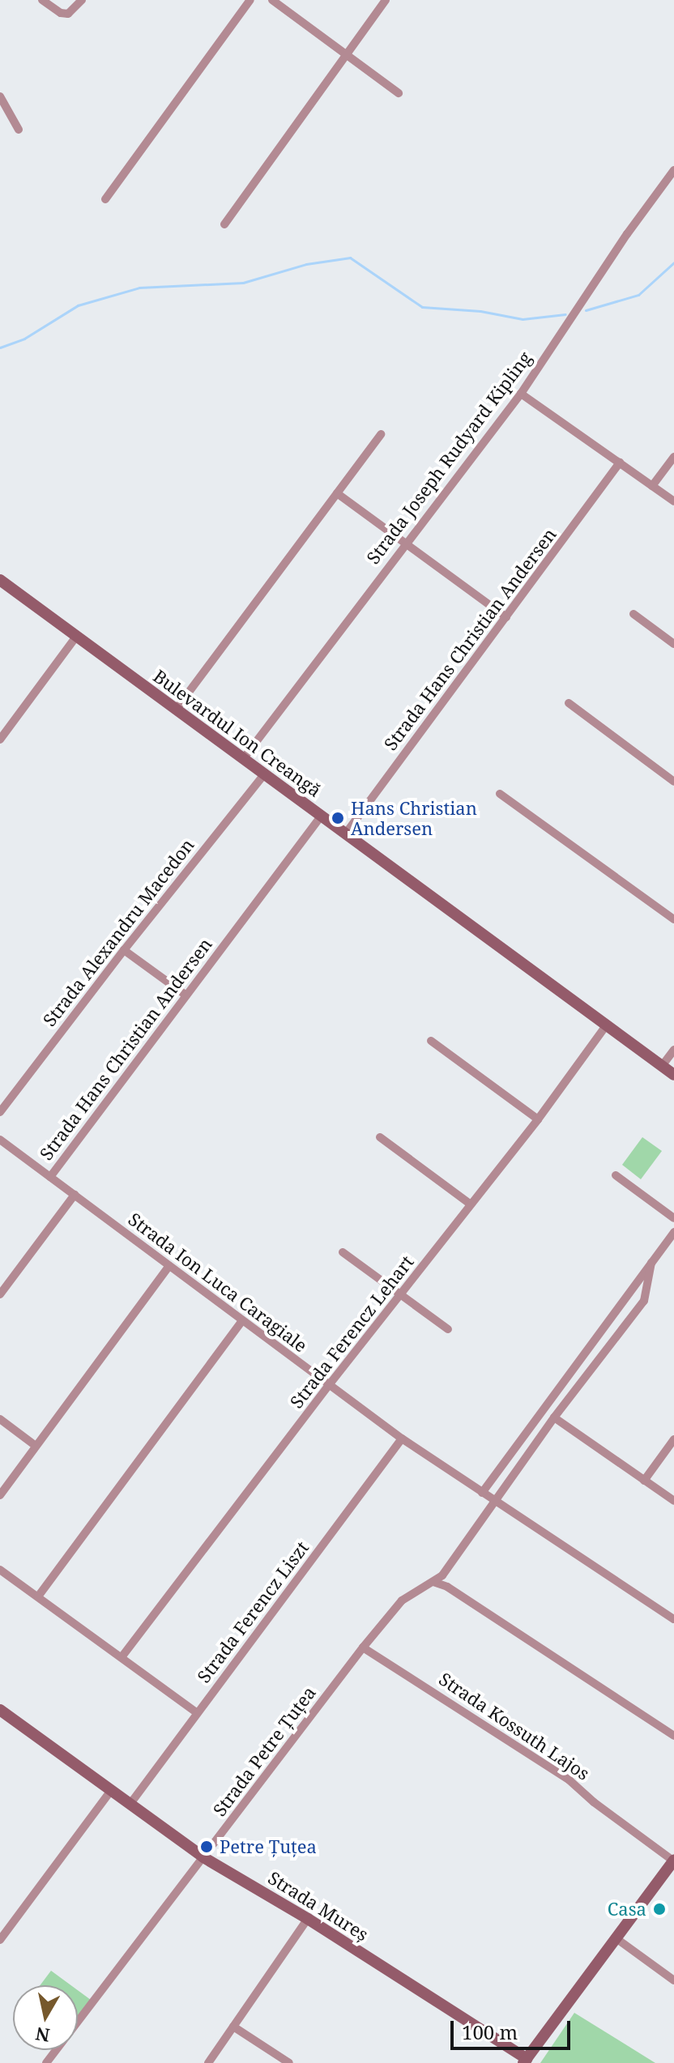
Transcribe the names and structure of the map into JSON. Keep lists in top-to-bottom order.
{
  "streets": {
    "street": [
      "Strada Joseph Rudyard Kipling",
      "Strada Hans Christian Andersen",
      "Bulevardul Ion Creangă",
      "Strada Alexandru Macedon",
      "Strada Ion Luca Caragiale",
      "Strada Ferencz Lehart",
      "Strada Ferencz Liszt",
      "Strada Kossuth Lajos",
      "Strada Petre Țuțea",
      "Strada Mureș"
    ]
  },
  "crossings": [
    ["Strada Joseph Rudyard Kipling", "Bulevardul Ion Creangă"],
    ["Strada Hans Christian Andersen", "Bulevardul Ion Creangă"],
    ["Strada Hans Christian Andersen", "Strada Ion Luca Caragiale"],
    ["Bulevardul Ion Creangă", "Strada Alexandru Macedon"],
    ["Bulevardul Ion Creangă", "Strada Ferencz Lehart"],
    ["Strada Ion Luca Caragiale", "Strada Ferencz Lehart"],
    ["Strada Ion Luca Caragiale", "Strada Ferencz Liszt"],
    ["Strada Ion Luca Caragiale", "Strada Petre Țuțea"],
    ["Strada Ferencz Liszt", "Strada Mureș"],
    ["Strada Kossuth Lajos", "Strada Petre Țuțea"],
    ["Strada Petre Țuțea", "Strada Mureș"]
  ],
  "places": ["Hans Christian Andersen", "Petre Țuțea", "Casa"],
  "scale_bar": "100 m",
  "north": "bottom"
}
